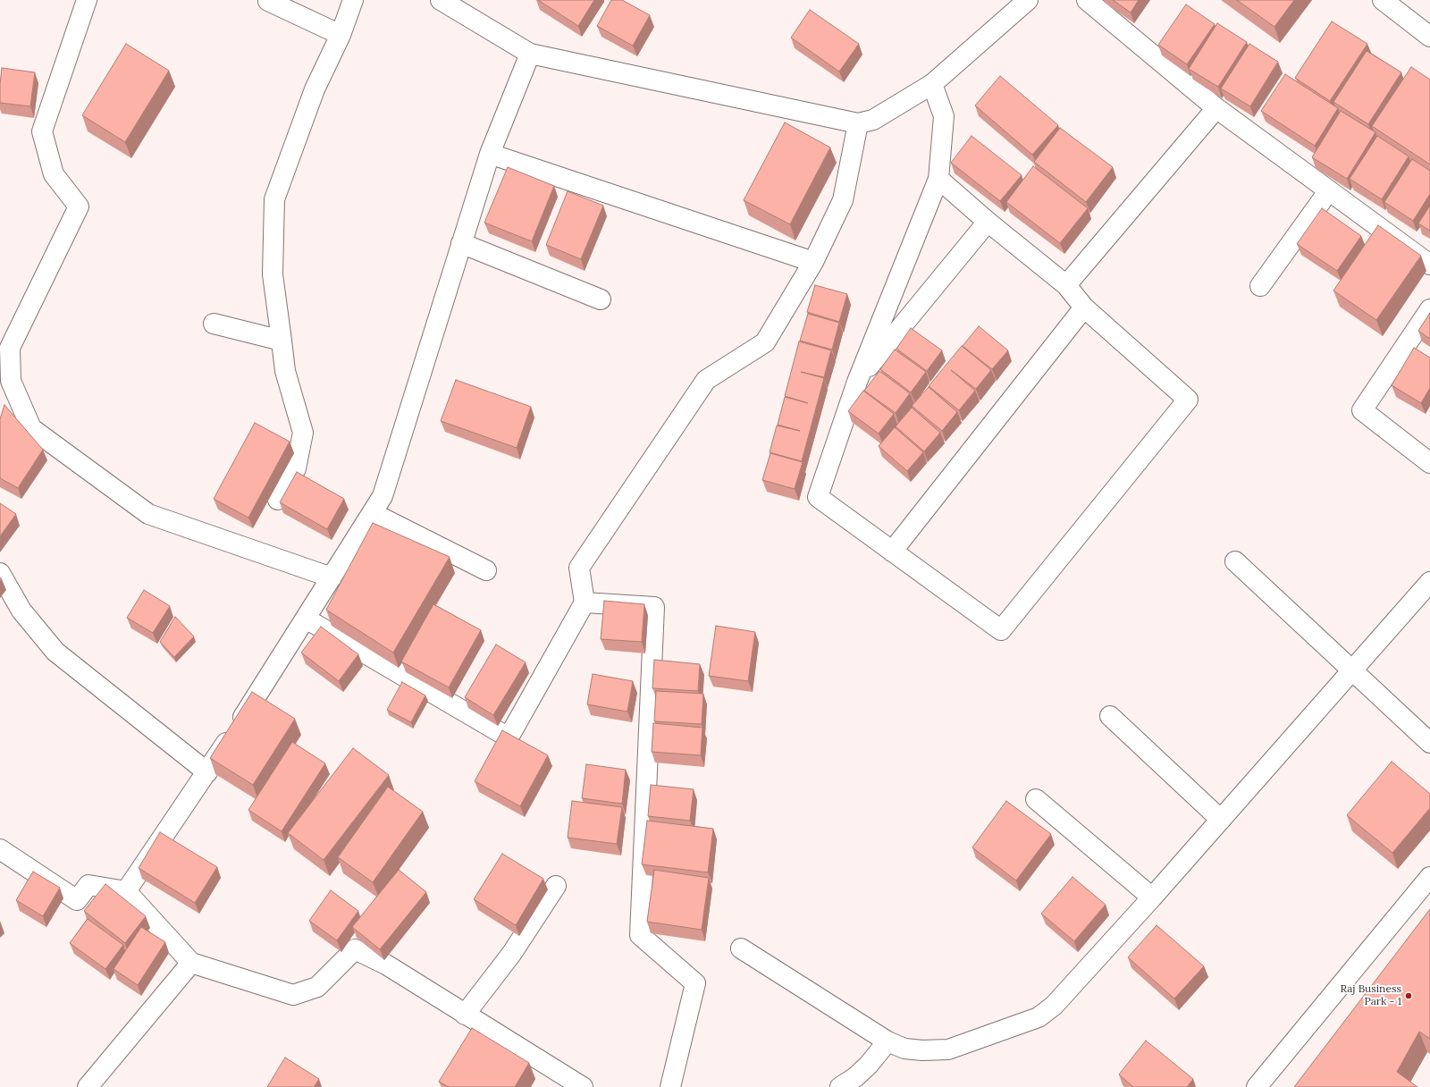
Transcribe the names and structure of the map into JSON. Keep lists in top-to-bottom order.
{
  "places": ["Raj Business Park - 1"]
}
